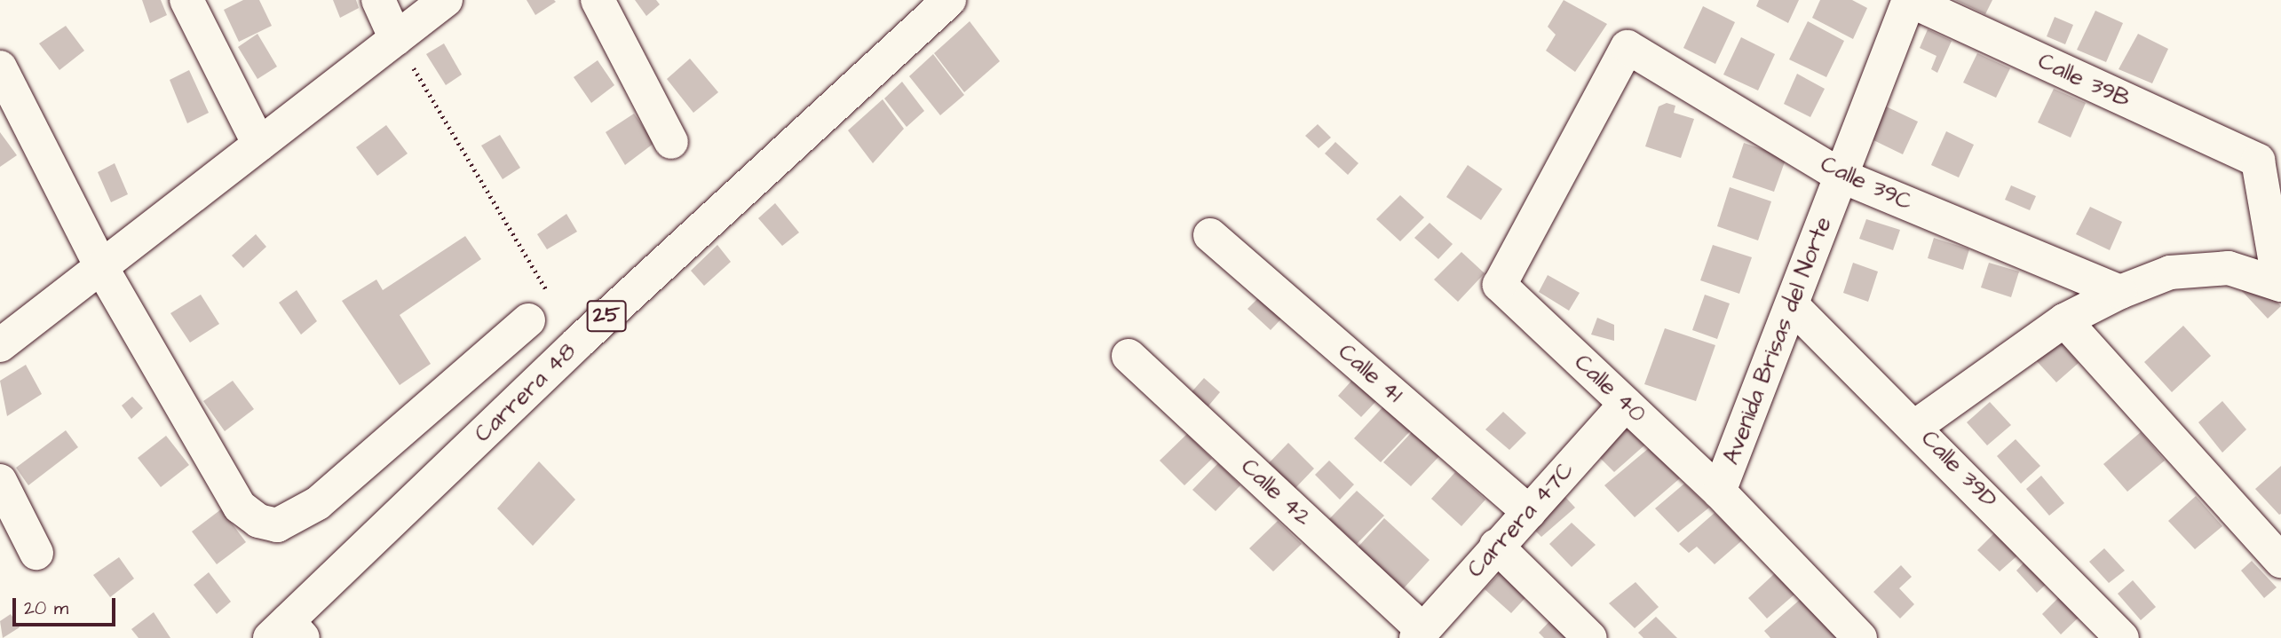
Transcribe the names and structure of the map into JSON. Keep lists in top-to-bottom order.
{
  "streets": {
    "street": [
      "Calle 39B",
      "Calle 39C",
      "25",
      "Avenida Brisas del Norte",
      "Calle 41",
      "Calle 40",
      "Carrera 48",
      "Calle 39D",
      "Calle 42",
      "Carrera 47C"
    ]
  },
  "crossings": [
    ["Calle 39B", "Avenida Brisas del Norte"],
    ["Calle 39C", "Avenida Brisas del Norte"],
    ["Calle 39C", "Calle 40"],
    ["Avenida Brisas del Norte", "Calle 40"],
    ["Avenida Brisas del Norte", "Calle 39D"],
    ["Calle 41", "Carrera 47C"],
    ["Calle 40", "Carrera 47C"],
    ["Calle 42", "Carrera 47C"]
  ],
  "scale_bar": "20 m"
}
